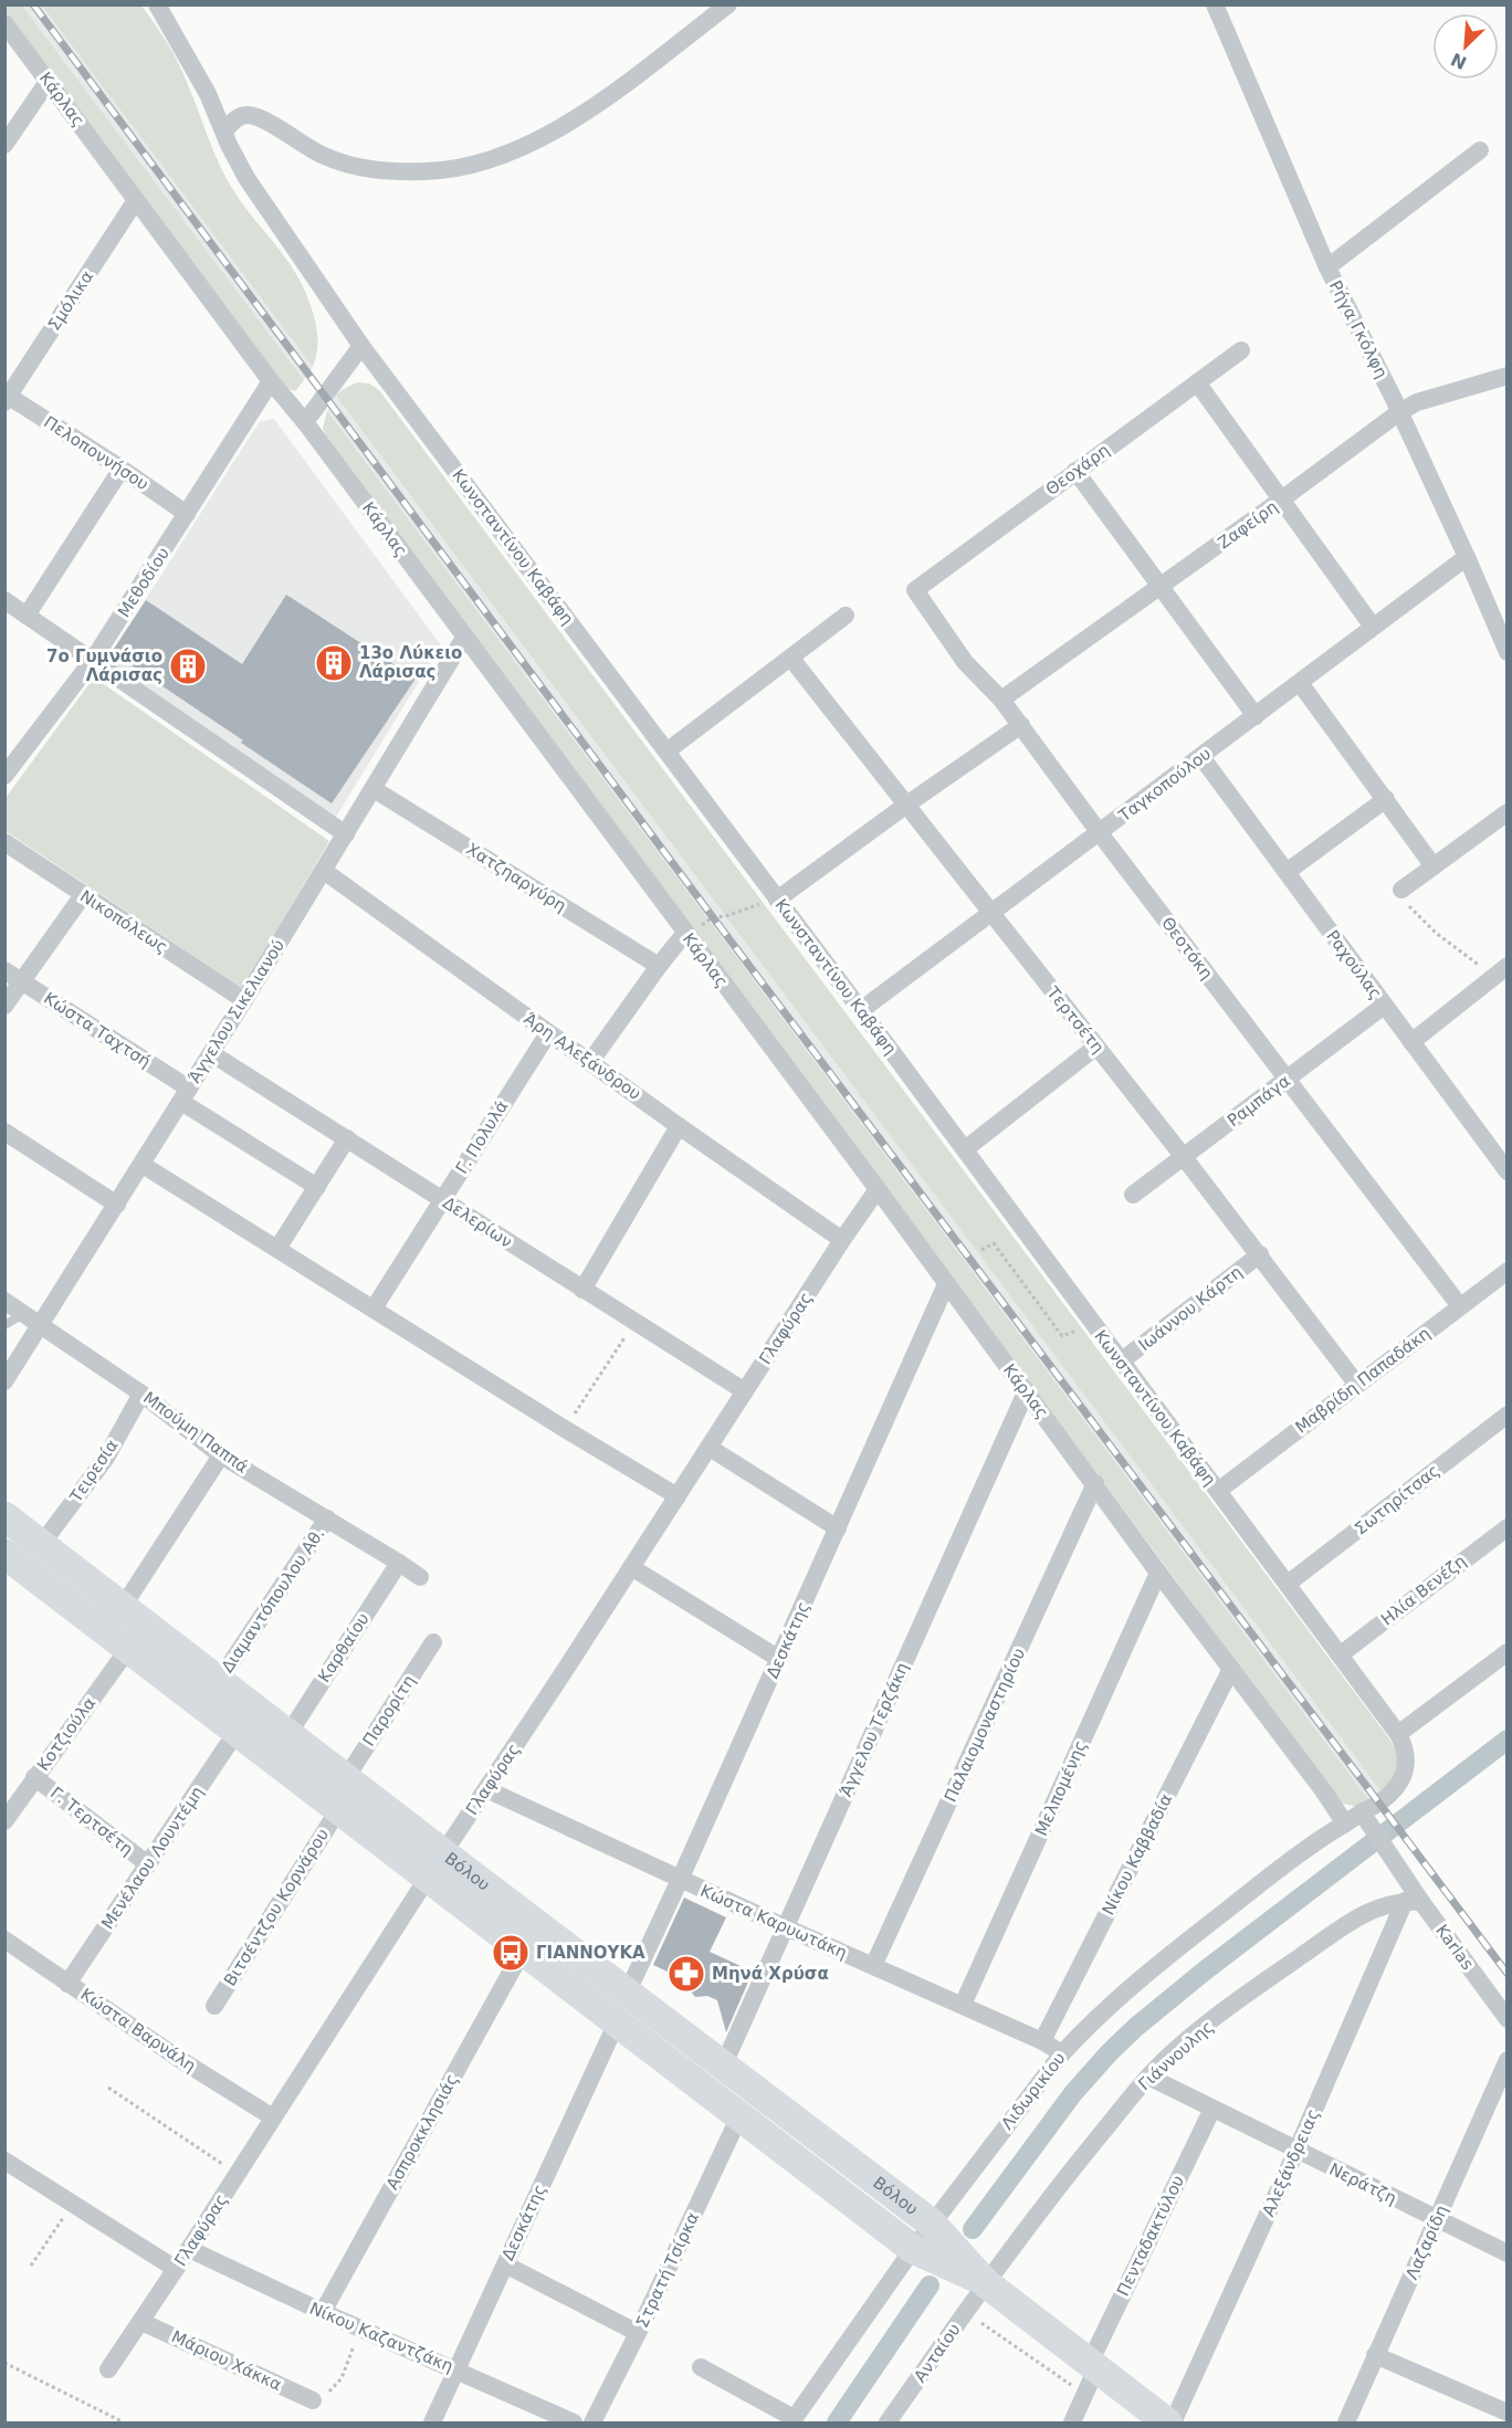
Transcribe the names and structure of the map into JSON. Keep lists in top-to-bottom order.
{
  "streets": {
    "main road": ["Βόλου"],
    "street": [
      "Κάρλας",
      "Σμόλικα",
      "Ρήγα Γκόλφη",
      "Πελοποννήσου",
      "Θεοχάρη",
      "Ζαφείρη",
      "Κωνσταντίνου Καβάφη",
      "Μεθοδίου",
      "Ταγκοπούλου",
      "Χατζηαργύρη",
      "Νικοπόλεως",
      "Θεοτόκη",
      "Ραχούλας",
      "Άγγελου Σικελιανού",
      "Τερτσέτη",
      "Κώστα Ταχτσή",
      "Άρη Αλεξάνδρου",
      "Ραμπάγα",
      "Γ. Πολυλά",
      "Δελερίων",
      "Ιωάννου Κάρτη",
      "Γλαφύρας",
      "Μαβρίδη Παπαδάκη",
      "Μπούμη Παππά",
      "Τειρεσία",
      "Σωτηρίτσας",
      "Ηλία Βενέζη",
      "Διαμαντόπουλου Αθ.",
      "Δεσκάτης",
      "Καρθαίου",
      "Παρορίτη",
      "Παλαιομοναστηρίου",
      "Άγγελου Τερζάκη",
      "Κοτζιούλα",
      "Μελπομένης",
      "Γ. Τερτσέτη",
      "Νίκου Καββαδία",
      "Μενέλαου Λουντέμη",
      "Βιτσέντζου Κορνάρου",
      "Κώστα Καρυωτάκη",
      "Karlas",
      "Κώστα Βαρνάλη",
      "Γιάννουλης",
      "Λιδωρικίου",
      "Ασπροκκλησιάς",
      "Αλεξάνδρειας",
      "Νεράτζη",
      "Πενταδακτύλου",
      "Λαζαρίδη",
      "Στρατή Τσίρκα",
      "Νίκου Καζαντζάκη",
      "Ανταίου",
      "Μάριου Χάκκα"
    ]
  },
  "crossings": [
    ["Κάρλας", "Σμόλικα"],
    ["Κάρλας", "Μεθοδίου"],
    ["Κάρλας", "Άγγελου Σικελιανού"],
    ["Κάρλας", "Γλαφύρας"],
    ["Κάρλας", "Δεσκάτης"],
    ["Κάρλας", "Παλαιομοναστηρίου"],
    ["Κάρλας", "Άγγελου Τερζάκη"],
    ["Κάρλας", "Μελπομένης"],
    ["Κάρλας", "Νίκου Καββαδία"],
    ["Κάρλας", "Λιδωρικίου"],
    ["Σμόλικα", "Πελοποννήσου"],
    ["Ρήγα Γκόλφη", "Ζαφείρη"],
    ["Ρήγα Γκόλφη", "Ταγκοπούλου"],
    ["Πελοποννήσου", "Μεθοδίου"],
    ["Θεοχάρη", "Θεοτόκη"],
    ["Ζαφείρη", "Θεοτόκη"],
    ["Κωνσταντίνου Καβάφη", "Ταγκοπούλου"],
    ["Κωνσταντίνου Καβάφη", "Ιωάννου Κάρτη"],
    ["Κωνσταντίνου Καβάφη", "Μαβρίδη Παπαδάκη"],
    ["Κωνσταντίνου Καβάφη", "Σωτηρίτσας"],
    ["Κωνσταντίνου Καβάφη", "Ηλία Βενέζη"],
    ["Κωνσταντίνου Καβάφη", "Karlas"],
    ["Ταγκοπούλου", "Θεοτόκη"],
    ["Ταγκοπούλου", "Ραχούλας"],
    ["Ταγκοπούλου", "Τερτσέτη"],
    ["Χατζηαργύρη", "Άγγελου Σικελιανού"],
    ["Νικοπόλεως", "Άγγελου Σικελιανού"],
    ["Θεοτόκη", "Ραμπάγα"],
    ["Θεοτόκη", "Μαβρίδη Παπαδάκη"],
    ["Ραχούλας", "Ραμπάγα"],
    ["Άγγελου Σικελιανού", "Κώστα Ταχτσή"],
    ["Άγγελου Σικελιανού", "Άρη Αλεξάνδρου"],
    ["Άγγελου Σικελιανού", "Δελερίων"],
    ["Άγγελου Σικελιανού", "Μπούμη Παππά"],
    ["Τερτσέτη", "Ραμπάγα"],
    ["Τερτσέτη", "Ιωάννου Κάρτη"],
    ["Τερτσέτη", "Μαβρίδη Παπαδάκη"],
    ["Άρη Αλεξάνδρου", "Γ. Πολυλά"],
    ["Άρη Αλεξάνδρου", "Γλαφύρας"],
    ["Γ. Πολυλά", "Δελερίων"],
    ["Δελερίων", "Γλαφύρας"],
    ["Γλαφύρας", "Βόλου"],
    ["Γλαφύρας", "Κώστα Καρυωτάκη"],
    ["Γλαφύρας", "Κώστα Βαρνάλη"],
    ["Γλαφύρας", "Νίκου Καζαντζάκη"],
    ["Γλαφύρας", "Μάριου Χάκκα"],
    ["Μπούμη Παππά", "Τειρεσία"],
    ["Μπούμη Παππά", "Διαμαντόπουλου Αθ."],
    ["Μπούμη Παππά", "Καρθαίου"],
    ["Τειρεσία", "Βόλου"],
    ["Διαμαντόπουλου Αθ.", "Βόλου"],
    ["Δεσκάτης", "Βόλου"],
    ["Δεσκάτης", "Κώστα Καρυωτάκη"],
    ["Δεσκάτης", "Νίκου Καζαντζάκη"],
    ["Καρθαίου", "Βόλου"],
    ["Παρορίτη", "Βόλου"],
    ["Παλαιομοναστηρίου", "Κώστα Καρυωτάκη"],
    ["Άγγελου Τερζάκη", "Βόλου"],
    ["Άγγελου Τερζάκη", "Κώστα Καρυωτάκη"],
    ["Κοτζιούλα", "Γ. Τερτσέτη"],
    ["Κοτζιούλα", "Βόλου"],
    ["Μελπομένης", "Κώστα Καρυωτάκη"],
    ["Γ. Τερτσέτη", "Μενέλαου Λουντέμη"],
    ["Νίκου Καββαδία", "Κώστα Καρυωτάκη"],
    ["Μενέλαου Λουντέμη", "Βόλου"],
    ["Μενέλαου Λουντέμη", "Κώστα Βαρνάλη"],
    ["Βόλου", "Βιτσέντζου Κορνάρου"],
    ["Βόλου", "Γιάννουλης"],
    ["Βόλου", "Λιδωρικίου"],
    ["Βόλου", "Ασπροκκλησιάς"],
    ["Βόλου", "Στρατή Τσίρκα"],
    ["Βόλου", "Ανταίου"],
    ["Κώστα Καρυωτάκη", "Λιδωρικίου"],
    ["Karlas", "Γιάννουλης"],
    ["Karlas", "Αλεξάνδρειας"],
    ["Γιάννουλης", "Αλεξάνδρειας"],
    ["Γιάννουλης", "Νεράτζη"],
    ["Γιάννουλης", "Ανταίου"],
    ["Ασπροκκλησιάς", "Νίκου Καζαντζάκη"],
    ["Αλεξάνδρειας", "Νεράτζη"],
    ["Νεράτζη", "Πενταδακτύλου"],
    ["Νεράτζη", "Λαζαρίδη"]
  ],
  "places": {
    "building": ["13ο Λύκειο Λάρισας", "7ο Γυμνάσιο Λάρισας"],
    "bus stop": ["ΓΙΑΝΝΟΥΚΑ"],
    "pharmacy": ["Μηνά Χρύσα"]
  },
  "north": "bottom left"
}
